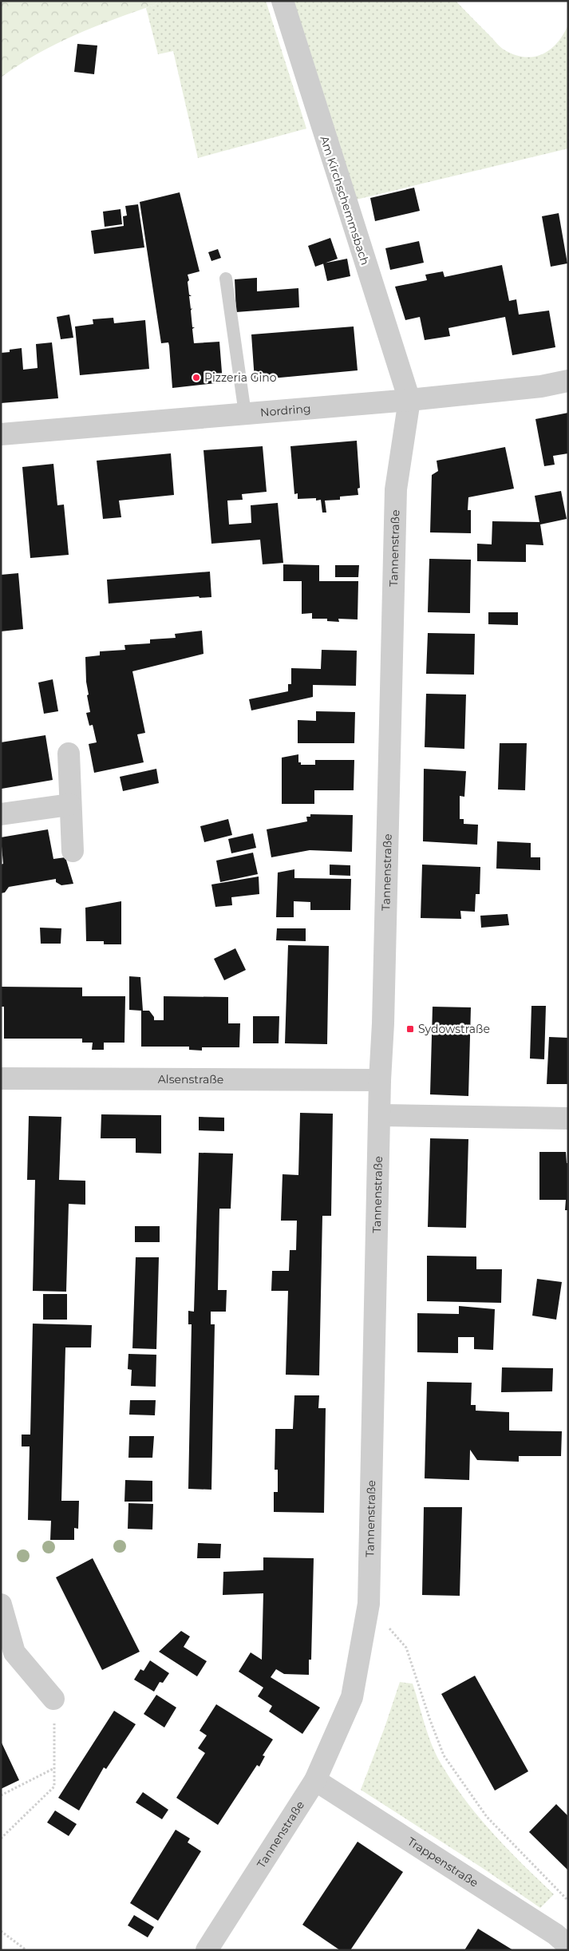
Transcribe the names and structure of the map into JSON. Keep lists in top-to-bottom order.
{
  "streets": {
    "street": [
      "Am Kirchschemmsbach",
      "Nordring",
      "Tannenstraße",
      "Alsenstraße",
      "Trappenstraße"
    ]
  },
  "crossings": [
    ["Am Kirchschemmsbach", "Nordring"],
    ["Am Kirchschemmsbach", "Tannenstraße"],
    ["Nordring", "Tannenstraße"],
    ["Tannenstraße", "Alsenstraße"],
    ["Tannenstraße", "Trappenstraße"]
  ],
  "places": {
    "other": ["Pizzeria Gino"],
    "transit": ["Sydowstraße"]
  }
}
